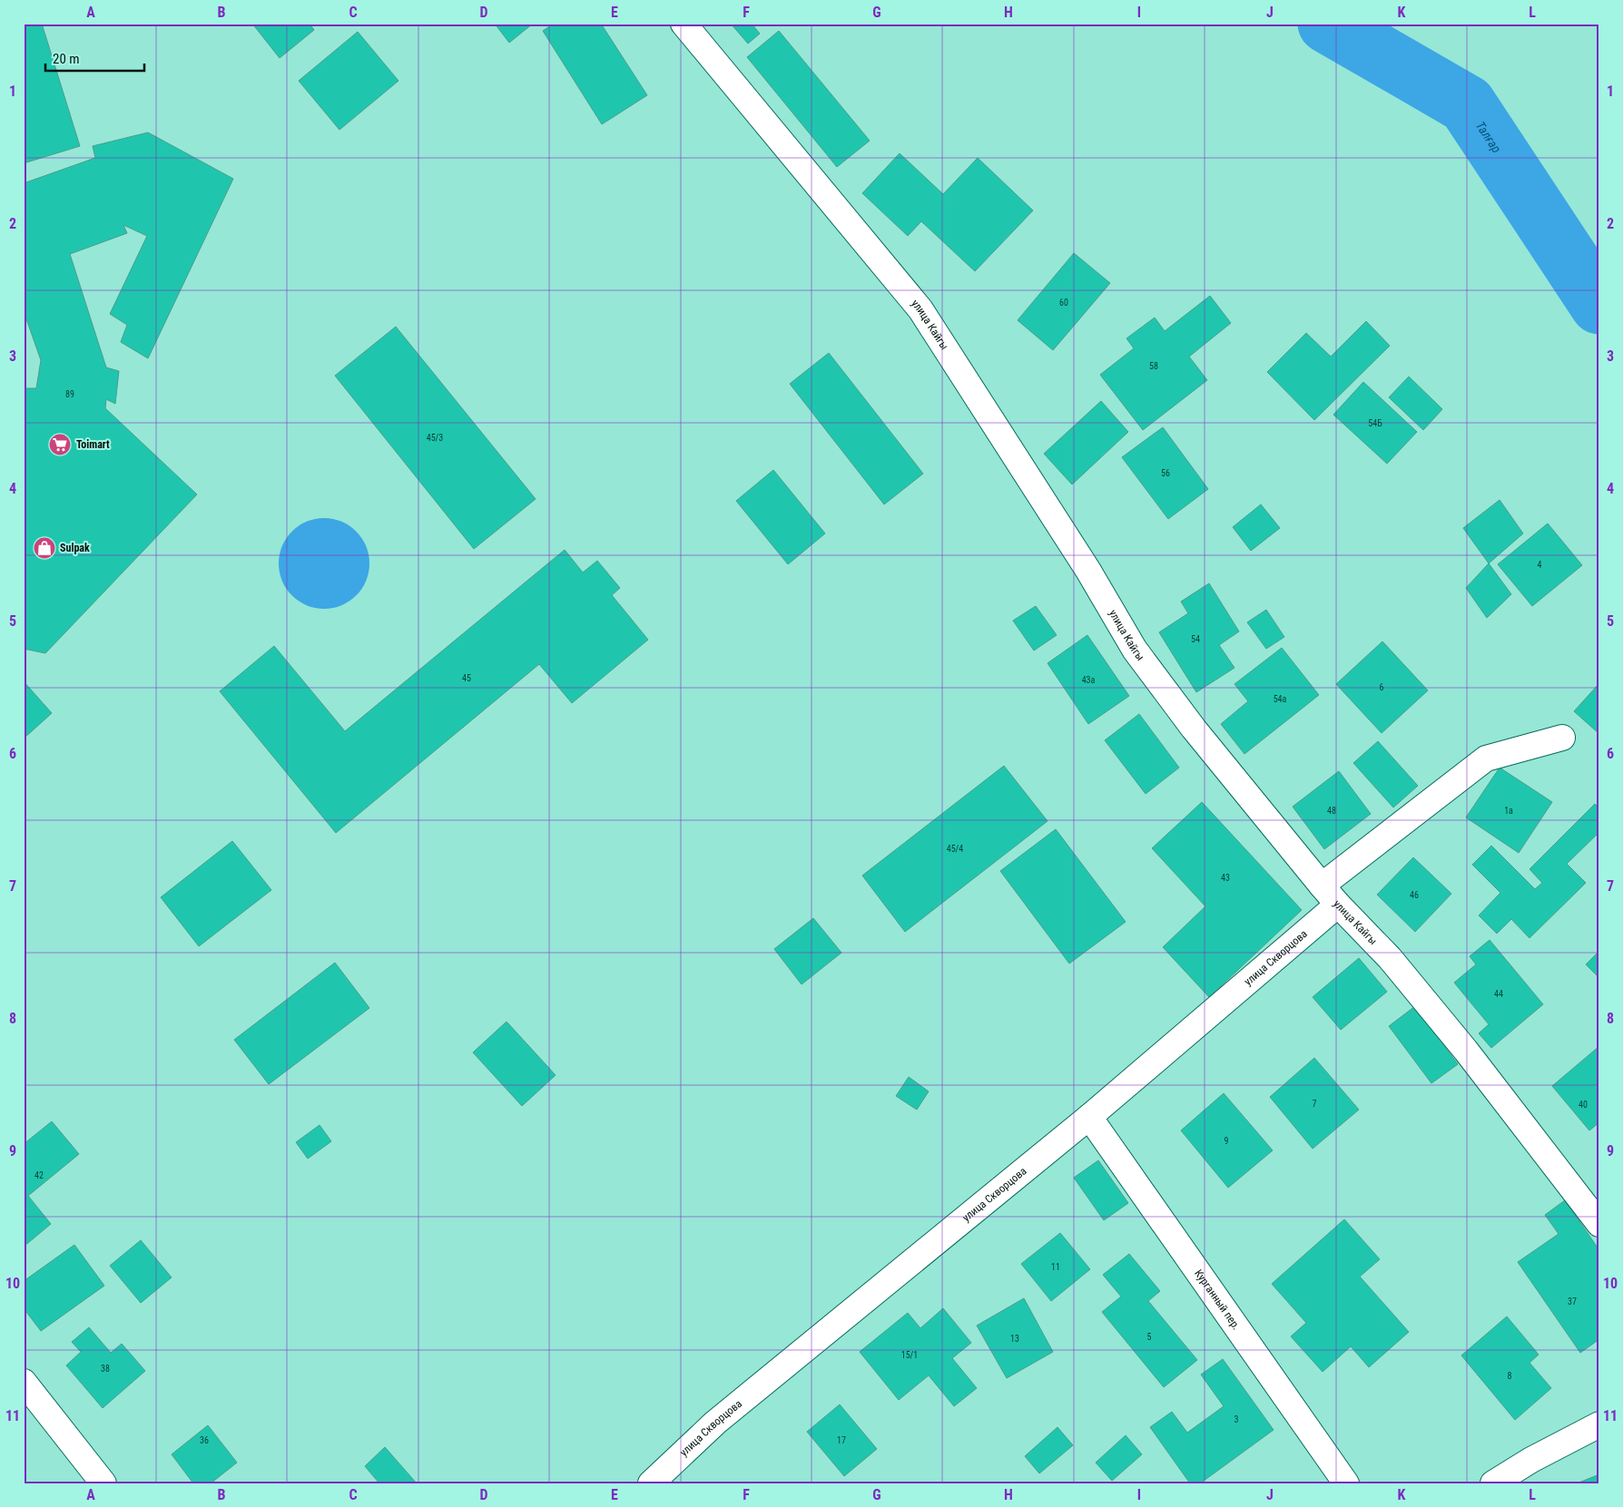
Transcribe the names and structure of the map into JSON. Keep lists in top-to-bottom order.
{
  "streets": {
    "street": ["улица Кайгы", "улица Скворцова", "Курганный пер."]
  },
  "crossings": [
    ["улица Кайгы", "улица Скворцова"],
    ["улица Скворцова", "Курганный пер."]
  ],
  "water": ["Талғар"],
  "places": {
    "supermarket": ["Toimart"],
    "shop": ["Sulpak"]
  },
  "house_numbers": [
    "60",
    "58",
    "89",
    "54Б",
    "45/3",
    "56",
    "4",
    "54",
    "45",
    "43а",
    "6",
    "54а",
    "48",
    "1а",
    "45/4",
    "43",
    "46",
    "44",
    "7",
    "40",
    "9",
    "42",
    "11",
    "37",
    "5",
    "13",
    "15/1",
    "38",
    "8",
    "3",
    "36",
    "17"
  ],
  "scale_bar": "20 m",
  "grid": {
    "columns": [
      "A",
      "B",
      "C",
      "D",
      "E",
      "F",
      "G",
      "H",
      "I",
      "J",
      "K",
      "L"
    ],
    "rows": [
      "1",
      "2",
      "3",
      "4",
      "5",
      "6",
      "7",
      "8",
      "9",
      "10",
      "11"
    ]
  }
}
